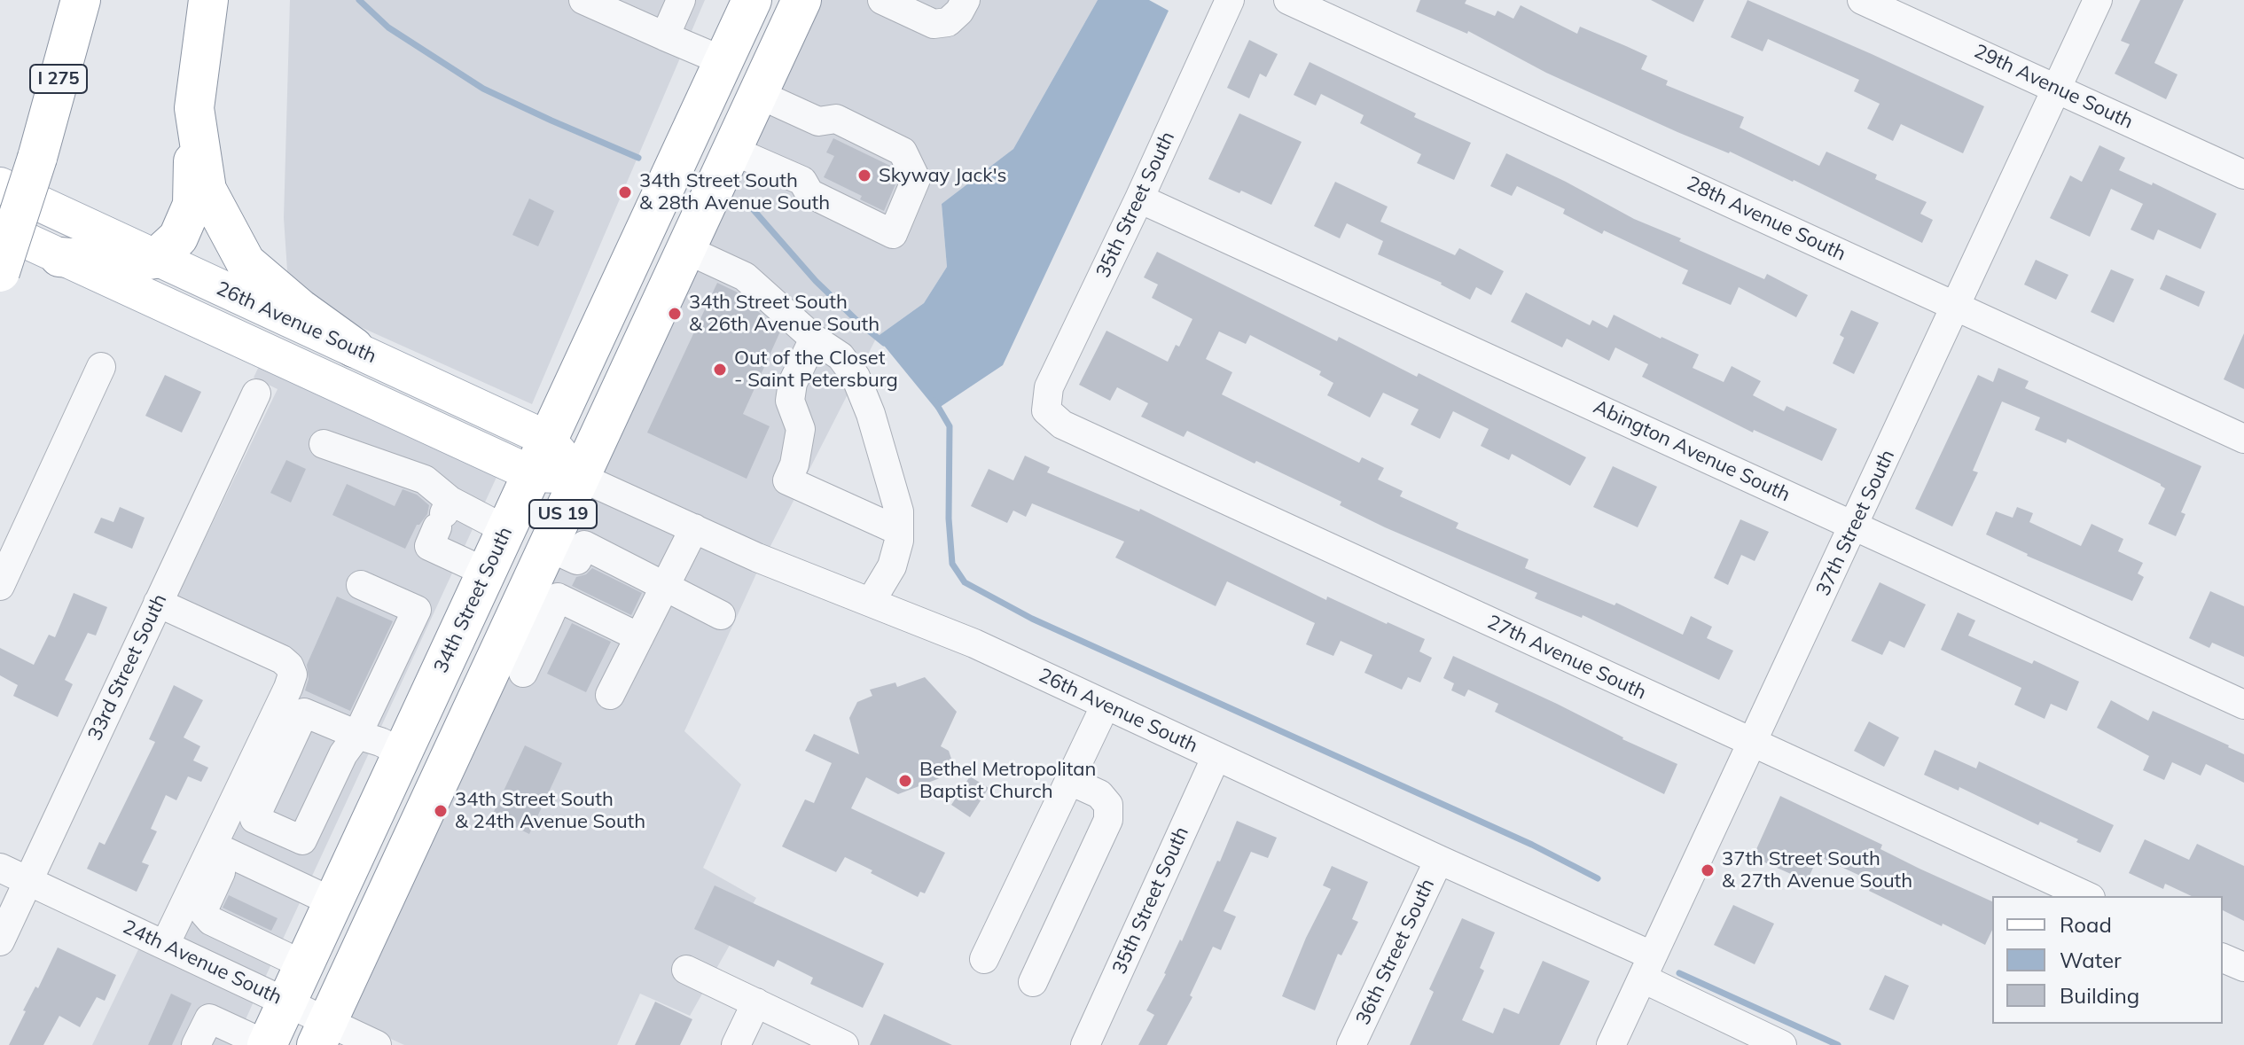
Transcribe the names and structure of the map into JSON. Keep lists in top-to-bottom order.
{
  "streets": {
    "highway": ["I 275", "US 19", "34th Street South"],
    "main road": ["26th Avenue South"],
    "street": [
      "29th Avenue South",
      "35th Street South",
      "28th Avenue South",
      "Abington Avenue South",
      "37th Street South",
      "27th Avenue South",
      "33rd Street South",
      "36th Street South",
      "24th Avenue South"
    ]
  },
  "crossings": [
    ["29th Avenue South", "37th Street South"],
    ["35th Street South", "26th Avenue South"],
    ["35th Street South", "Abington Avenue South"],
    ["35th Street South", "27th Avenue South"],
    ["28th Avenue South", "37th Street South"],
    ["26th Avenue South", "US 19"],
    ["26th Avenue South", "37th Street South"],
    ["26th Avenue South", "34th Street South"],
    ["26th Avenue South", "36th Street South"],
    ["Abington Avenue South", "37th Street South"],
    ["US 19", "24th Avenue South"],
    ["37th Street South", "27th Avenue South"],
    ["34th Street South", "24th Avenue South"],
    ["33rd Street South", "24th Avenue South"]
  ],
  "places": [
    "Skyway Jack's",
    "34th Street South & 28th Avenue South",
    "34th Street South & 26th Avenue South",
    "Out of the Closet - Saint Petersburg",
    "Bethel Metropolitan Baptist Church",
    "34th Street South & 24th Avenue South",
    "37th Street South & 27th Avenue South"
  ],
  "legend": ["Road", "Water", "Building"]
}
